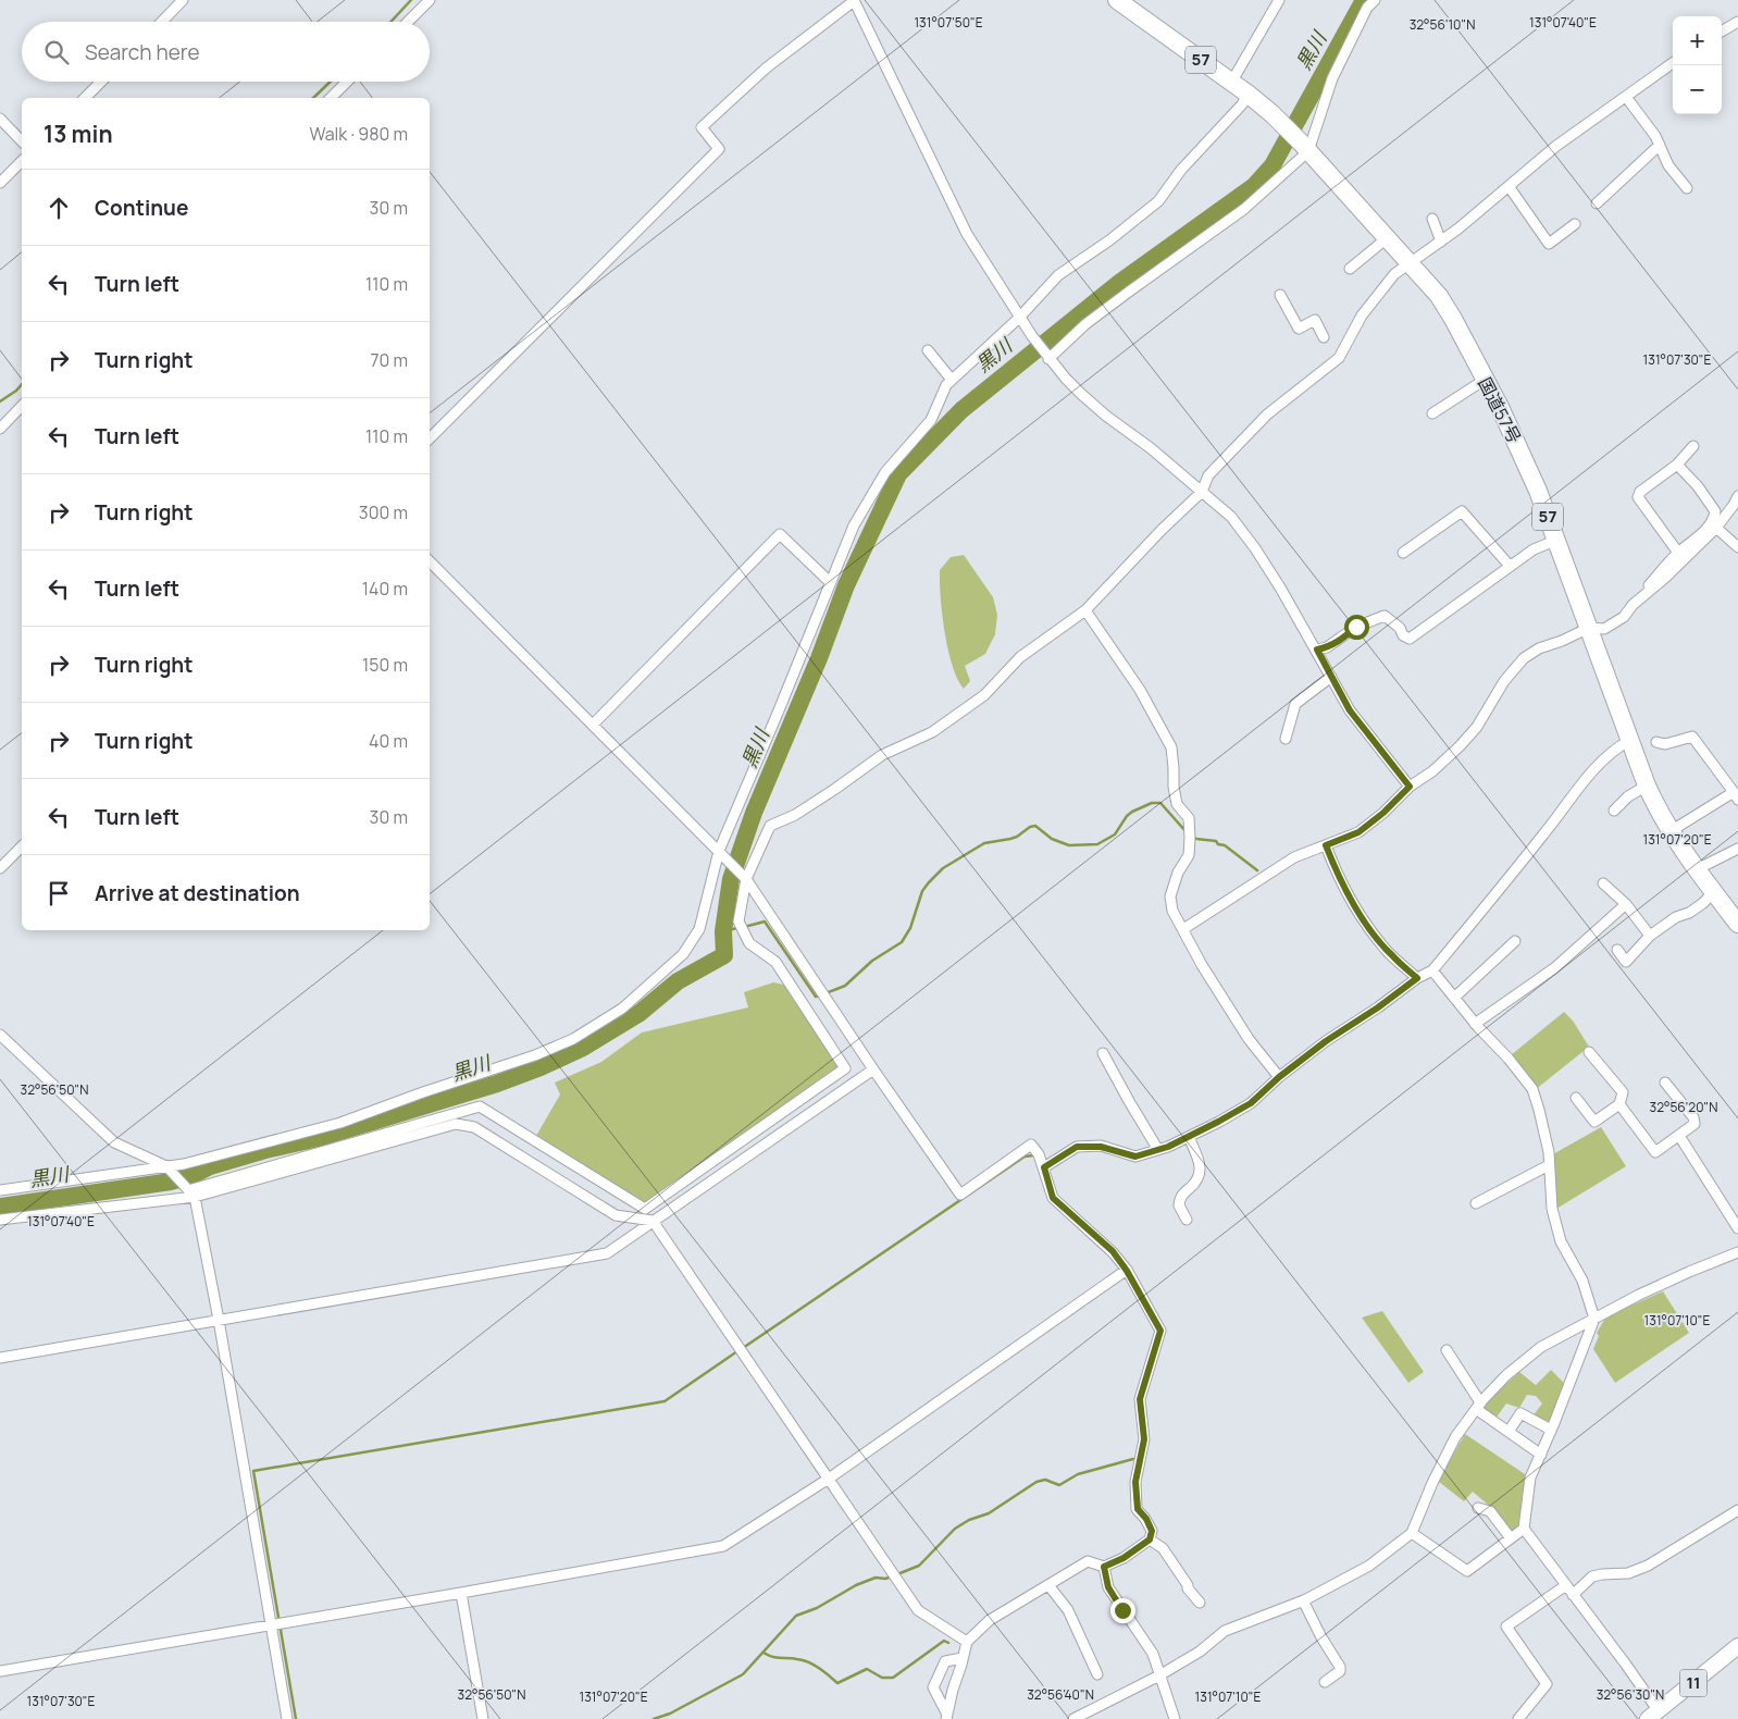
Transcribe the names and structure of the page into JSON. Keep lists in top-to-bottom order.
{
  "streets": {
    "highway": ["57", "国道57号"],
    "main road": ["11"]
  },
  "water": ["黒川"],
  "page": {
    "map_buttons": ["+", "−"],
    "search": "Search here",
    "heading": ["13 min", "Walk · 980 m"],
    "list": [
      ["Continue", "30 m"],
      ["Turn left", "110 m"],
      ["Turn right", "70 m"],
      ["Turn left", "110 m"],
      ["Turn right", "300 m"],
      ["Turn left", "140 m"],
      ["Turn right", "150 m"],
      ["Turn right", "40 m"],
      ["Turn left", "30 m"],
      "Arrive at destination"
    ]
  },
  "coordinates": [
    "131°07'40\"E",
    "131°07'50\"E",
    "32°56'10\"N",
    "131°07'30\"E",
    "131°07'20\"E",
    "32°56'50\"N",
    "32°56'20\"N",
    "131°07'10\"E",
    "32°56'40\"N",
    "32°56'30\"N"
  ]
}
